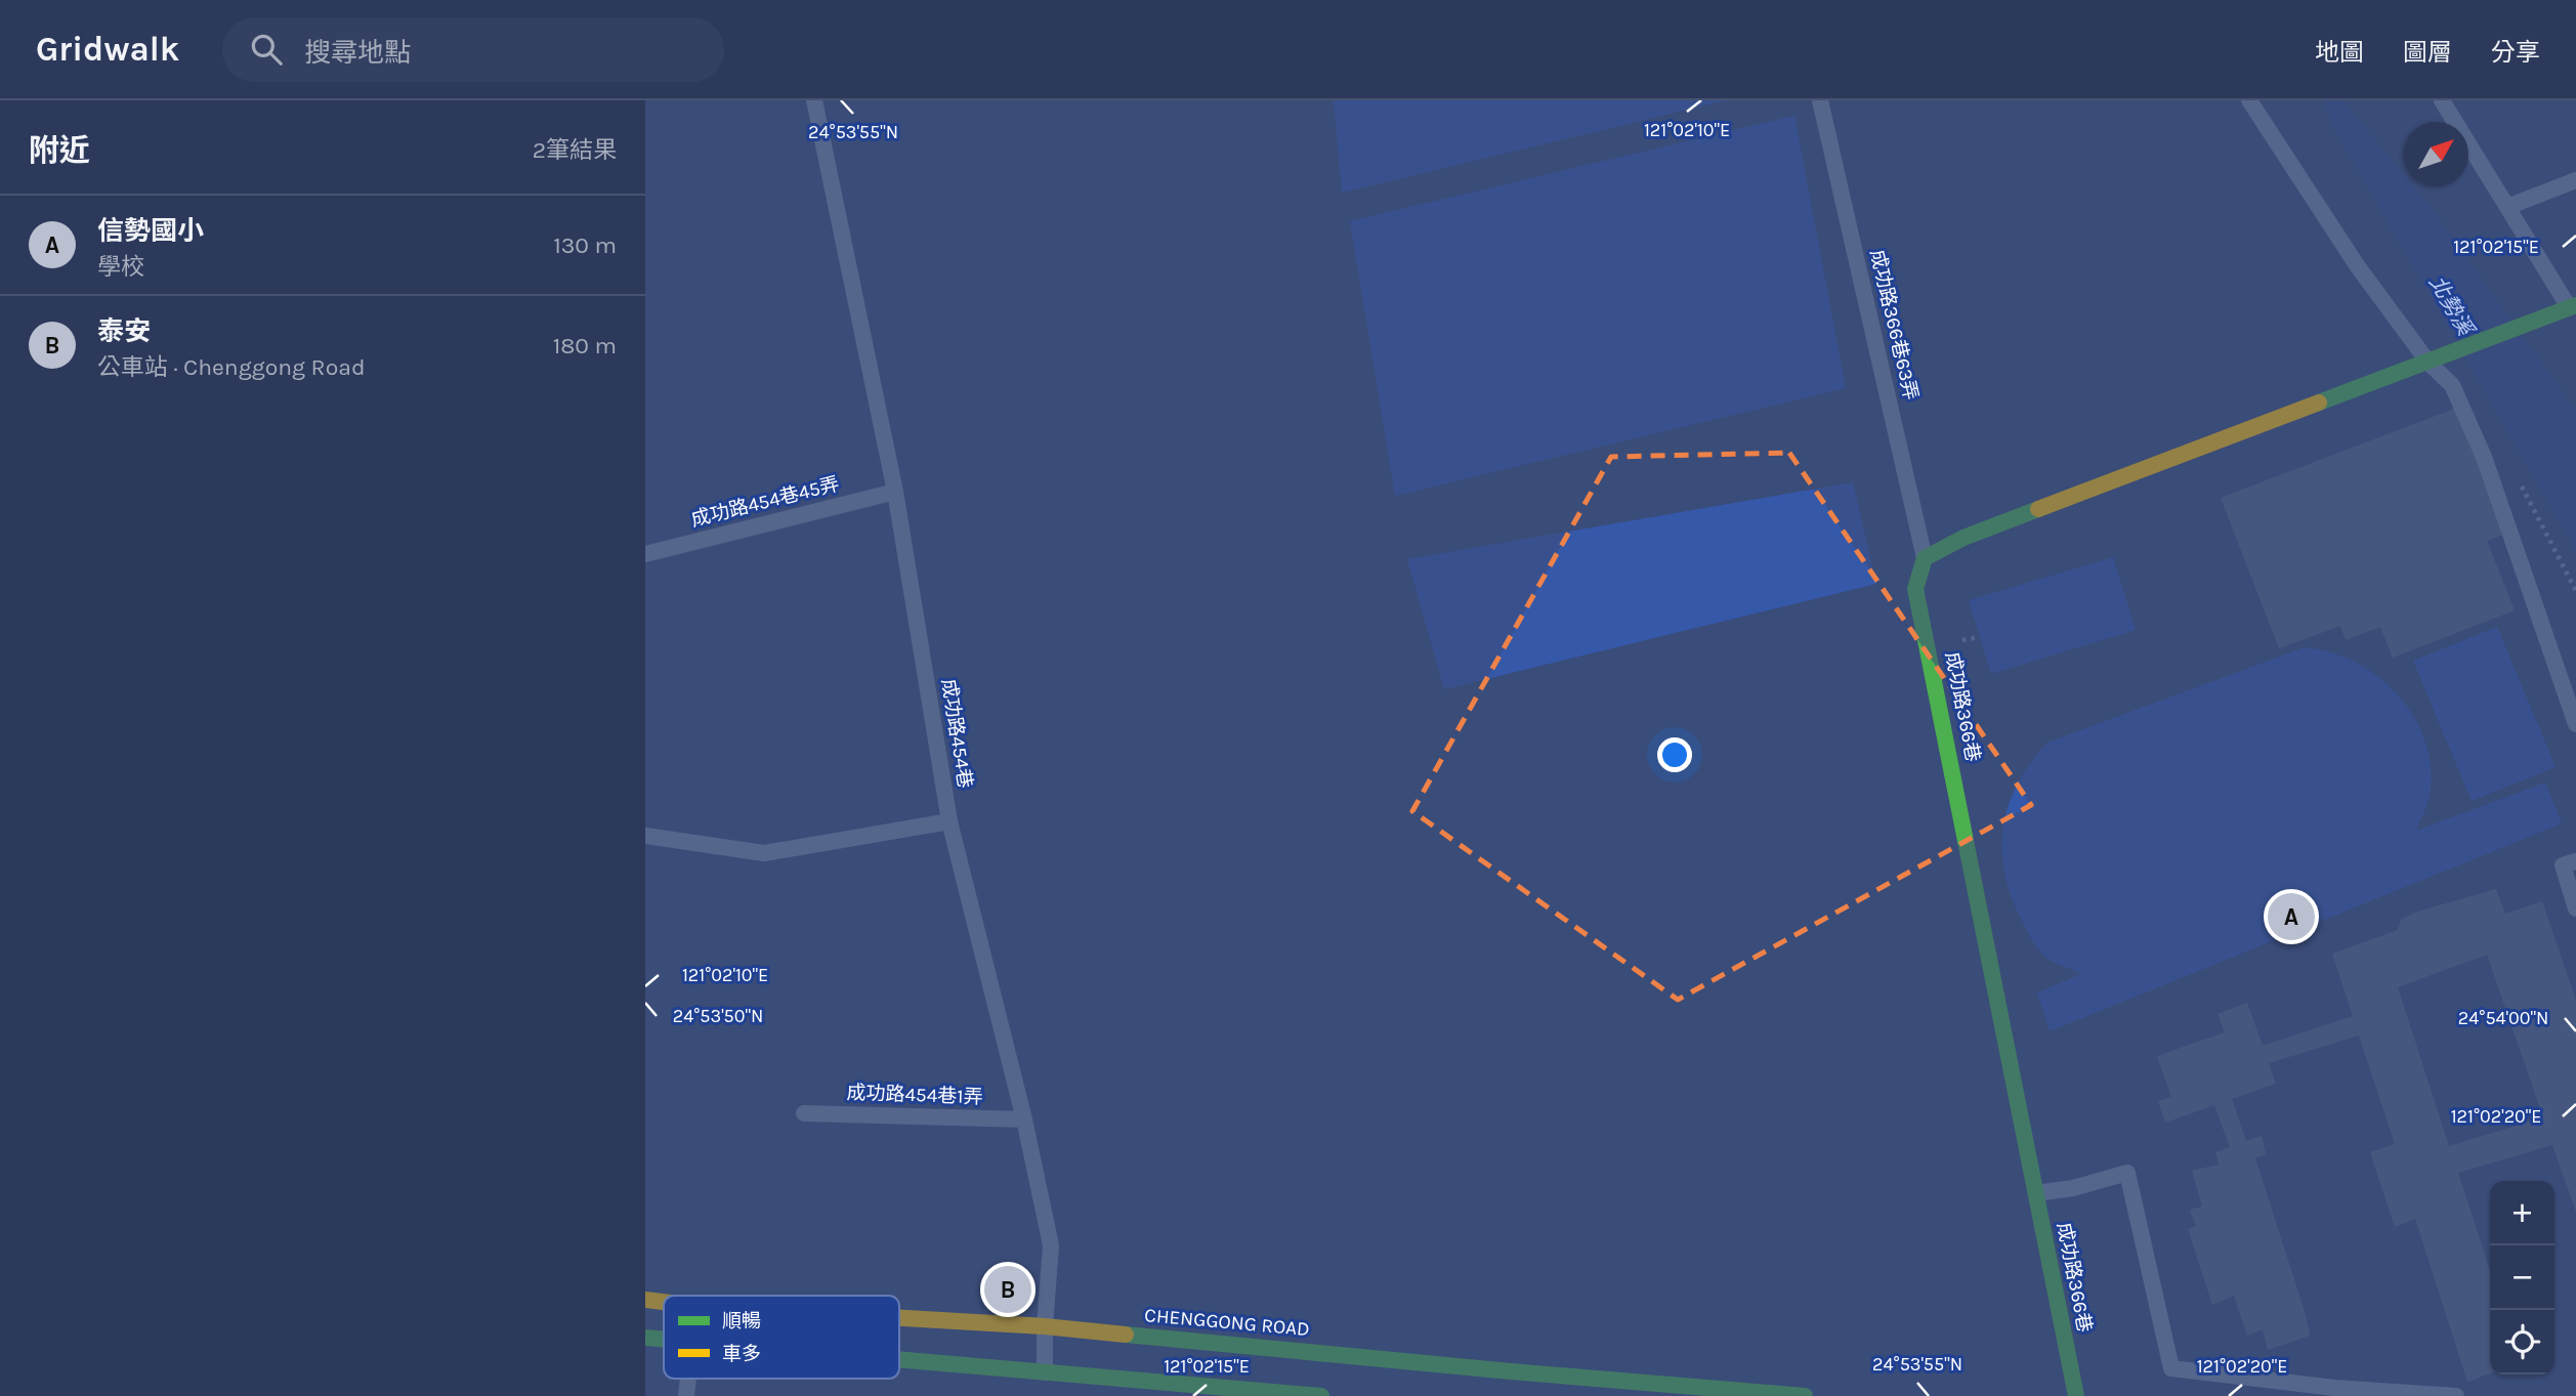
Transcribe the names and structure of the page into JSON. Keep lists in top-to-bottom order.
{
  "streets": {
    "street": ["成功路366巷", "CHENGGONG ROAD"],
    "lane": [
      "成功路366巷63弄",
      "成功路454巷45弄",
      "成功路454巷",
      "成功路454巷1弄"
    ]
  },
  "crossings": [
    ["成功路366巷63弄", "成功路366巷"],
    ["成功路454巷45弄", "成功路454巷"],
    ["成功路454巷", "成功路454巷1弄"],
    ["成功路454巷", "CHENGGONG ROAD"]
  ],
  "water": ["北勢溪"],
  "legend": ["順暢", "車多"],
  "north": "top right",
  "page": {
    "header": "Gridwalk",
    "search": "搜尋地點",
    "nav": ["地圖", "圖層", "分享"],
    "heading": ["附近", "2筆結果"],
    "list": [
      {
        "mark": "A",
        "name": "信勢國小",
        "note": "學校",
        "value": "130 m"
      },
      {
        "mark": "B",
        "name": "泰安",
        "note": "公車站 · Chenggong Road",
        "value": "180 m"
      }
    ],
    "pins": ["A", "B"],
    "map_buttons": ["+", "−"]
  },
  "coordinates": [
    "121°02'10\"E",
    "24°53'55\"N",
    "121°02'15\"E",
    "24°53'50\"N",
    "24°54'00\"N",
    "121°02'20\"E"
  ]
}
